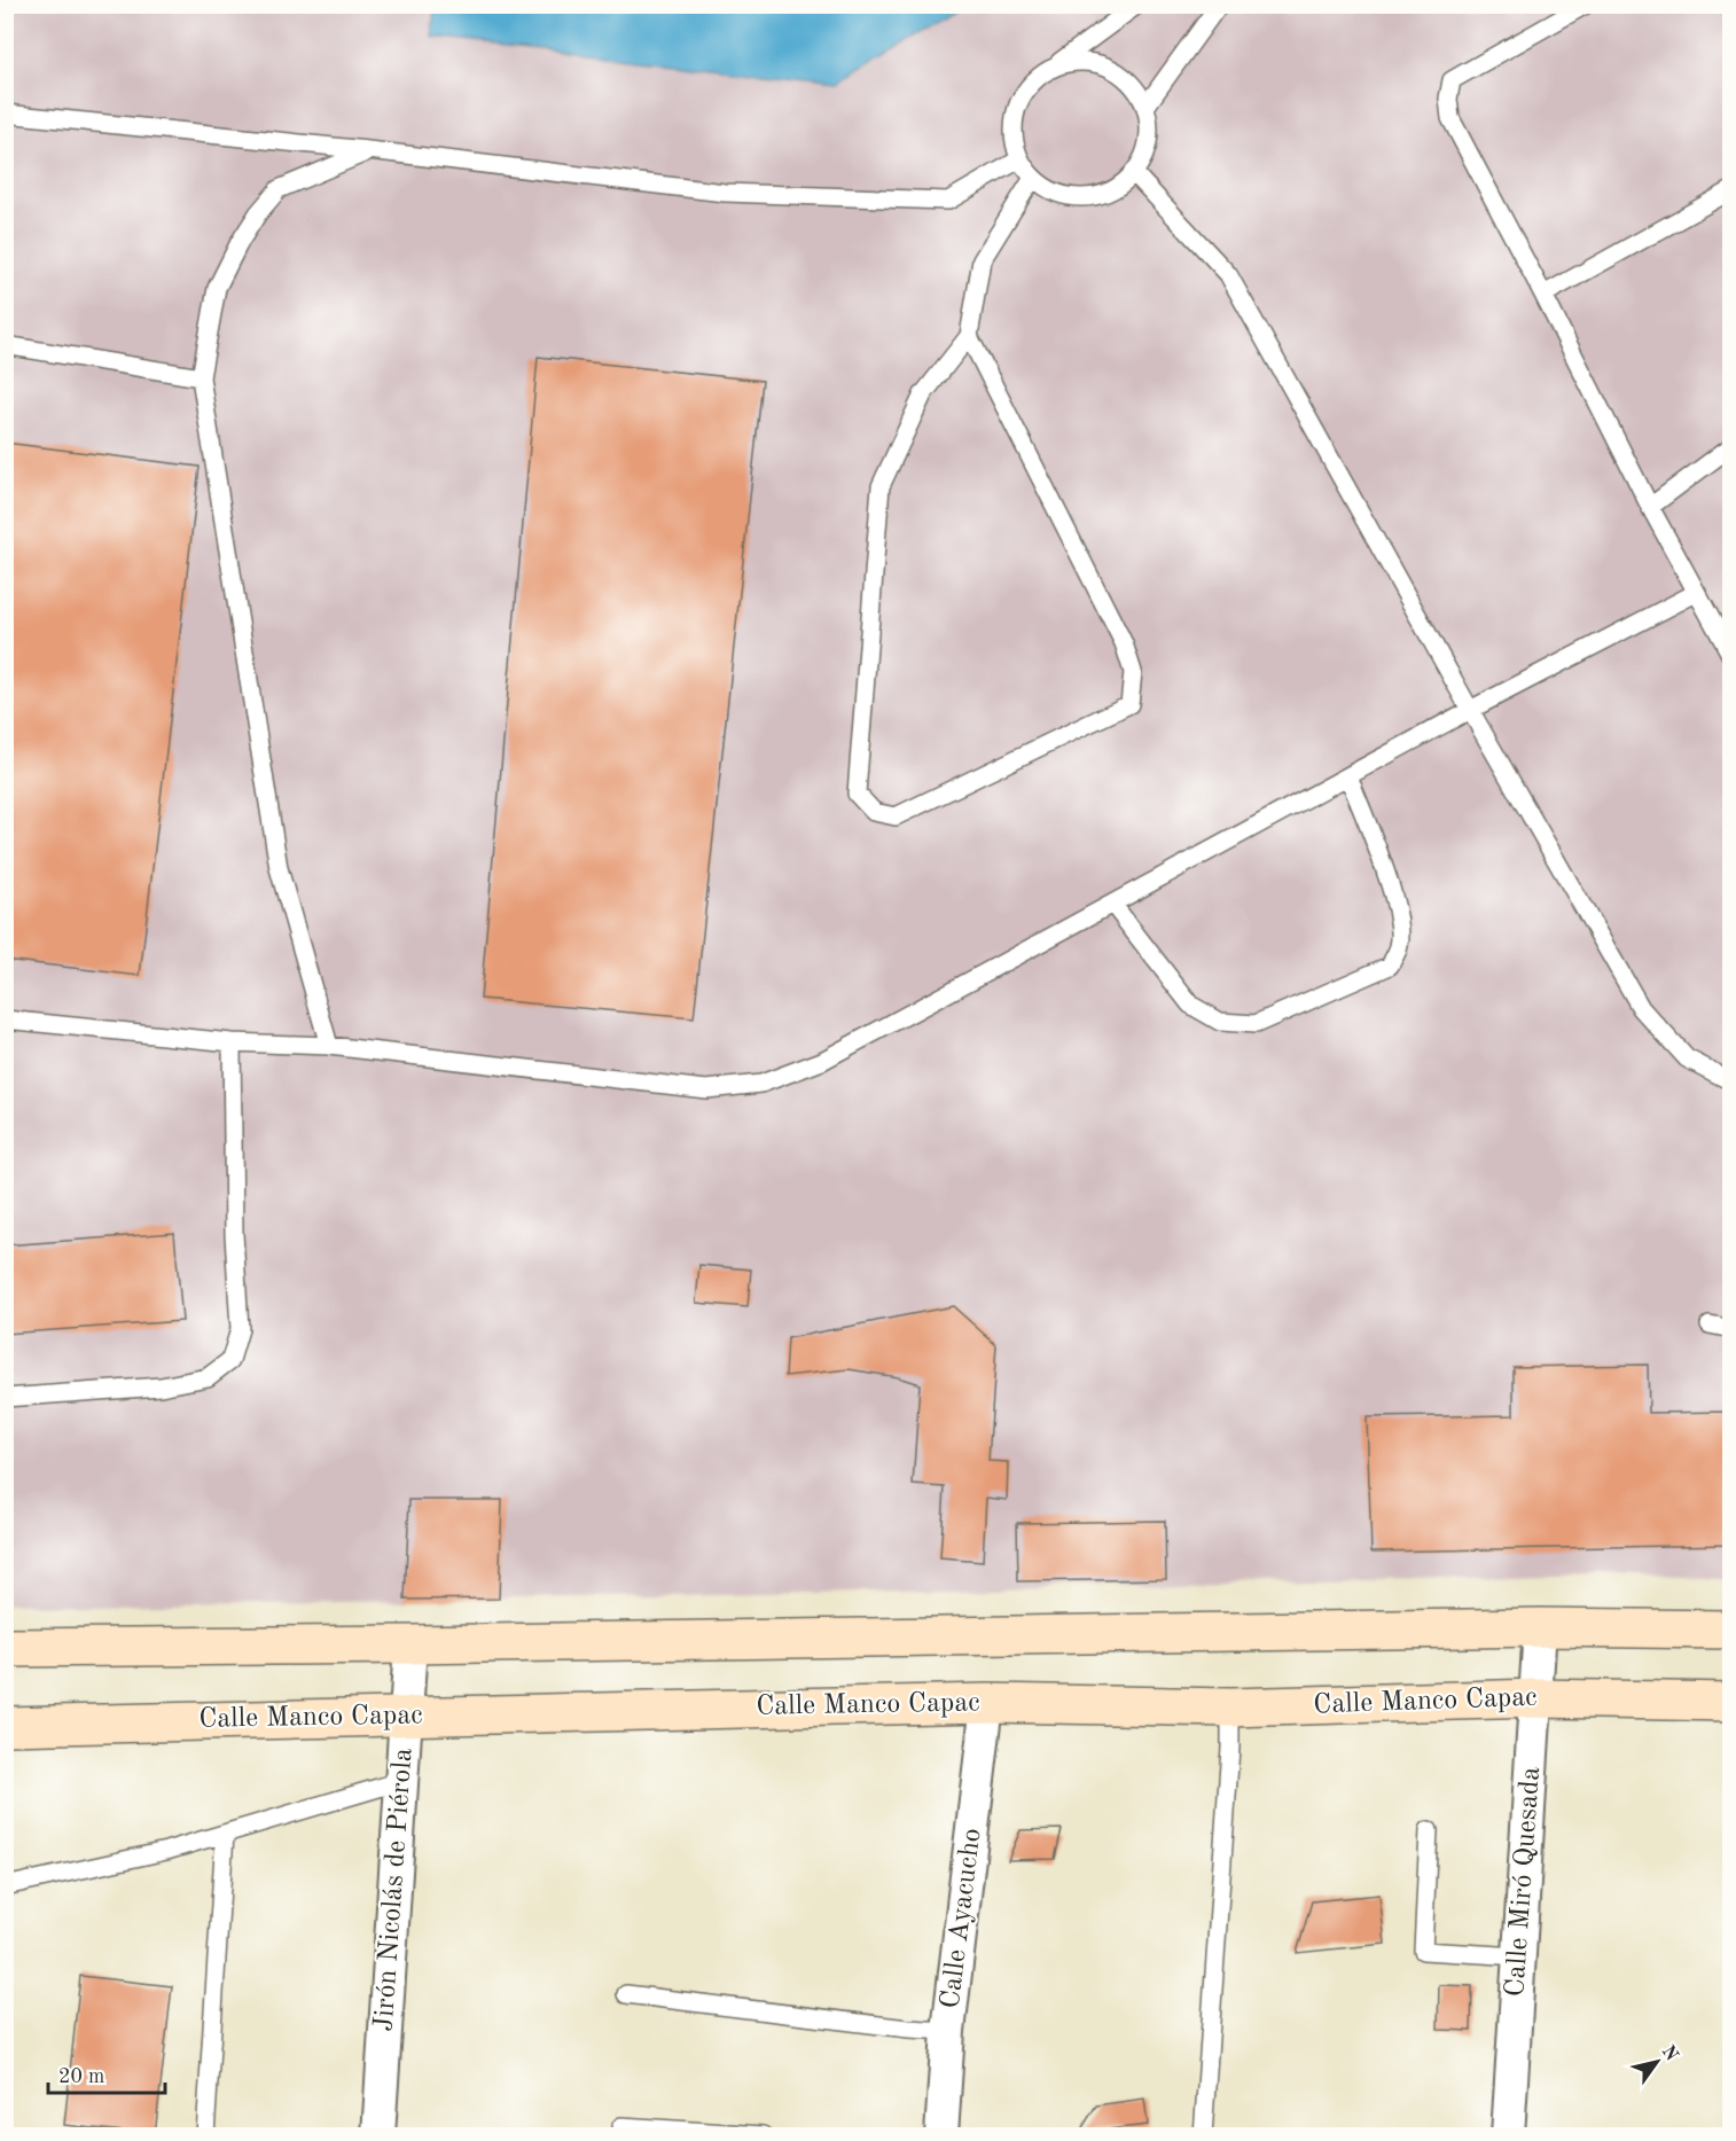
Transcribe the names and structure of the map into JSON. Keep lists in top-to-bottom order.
{
  "streets": {
    "main road": ["Calle Manco Capac"],
    "street": ["Calle Miró Quesada", "Jirón Nicolás de Piérola", "Calle Ayacucho"]
  },
  "crossings": [
    ["Calle Manco Capac", "Calle Miró Quesada"],
    ["Calle Manco Capac", "Jirón Nicolás de Piérola"],
    ["Calle Manco Capac", "Calle Ayacucho"]
  ],
  "scale_bar": "20 m",
  "north": "top right"
}
